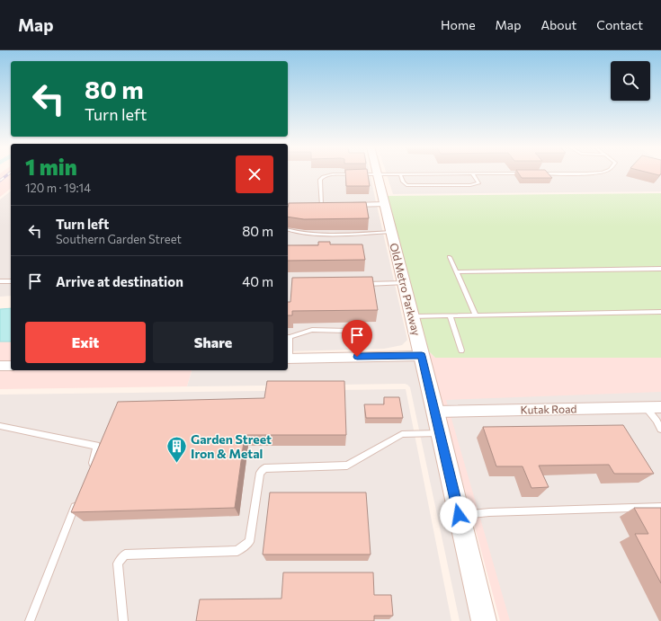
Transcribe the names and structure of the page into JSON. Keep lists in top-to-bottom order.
{
  "streets": {
    "street": ["Old Metro Parkway", "Kutak Road"]
  },
  "crossings": [
    ["Old Metro Parkway", "Kutak Road"]
  ],
  "places": {
    "building": ["Garden Street Iron & Metal"]
  },
  "page": {
    "header": "Map",
    "nav": [
      "Home",
      "Map",
      "About",
      "Contact"
    ],
    "turn": ["80 m", "Turn left"],
    "heading": ["1 min", "120 m · 19:14"],
    "list": [
      {
        "name": "Turn left",
        "note": "Southern Garden Street",
        "value": "80 m"
      },
      {
        "name": "Arrive at destination",
        "value": "40 m"
      }
    ],
    "buttons": ["Exit", "Share"]
  }
}
